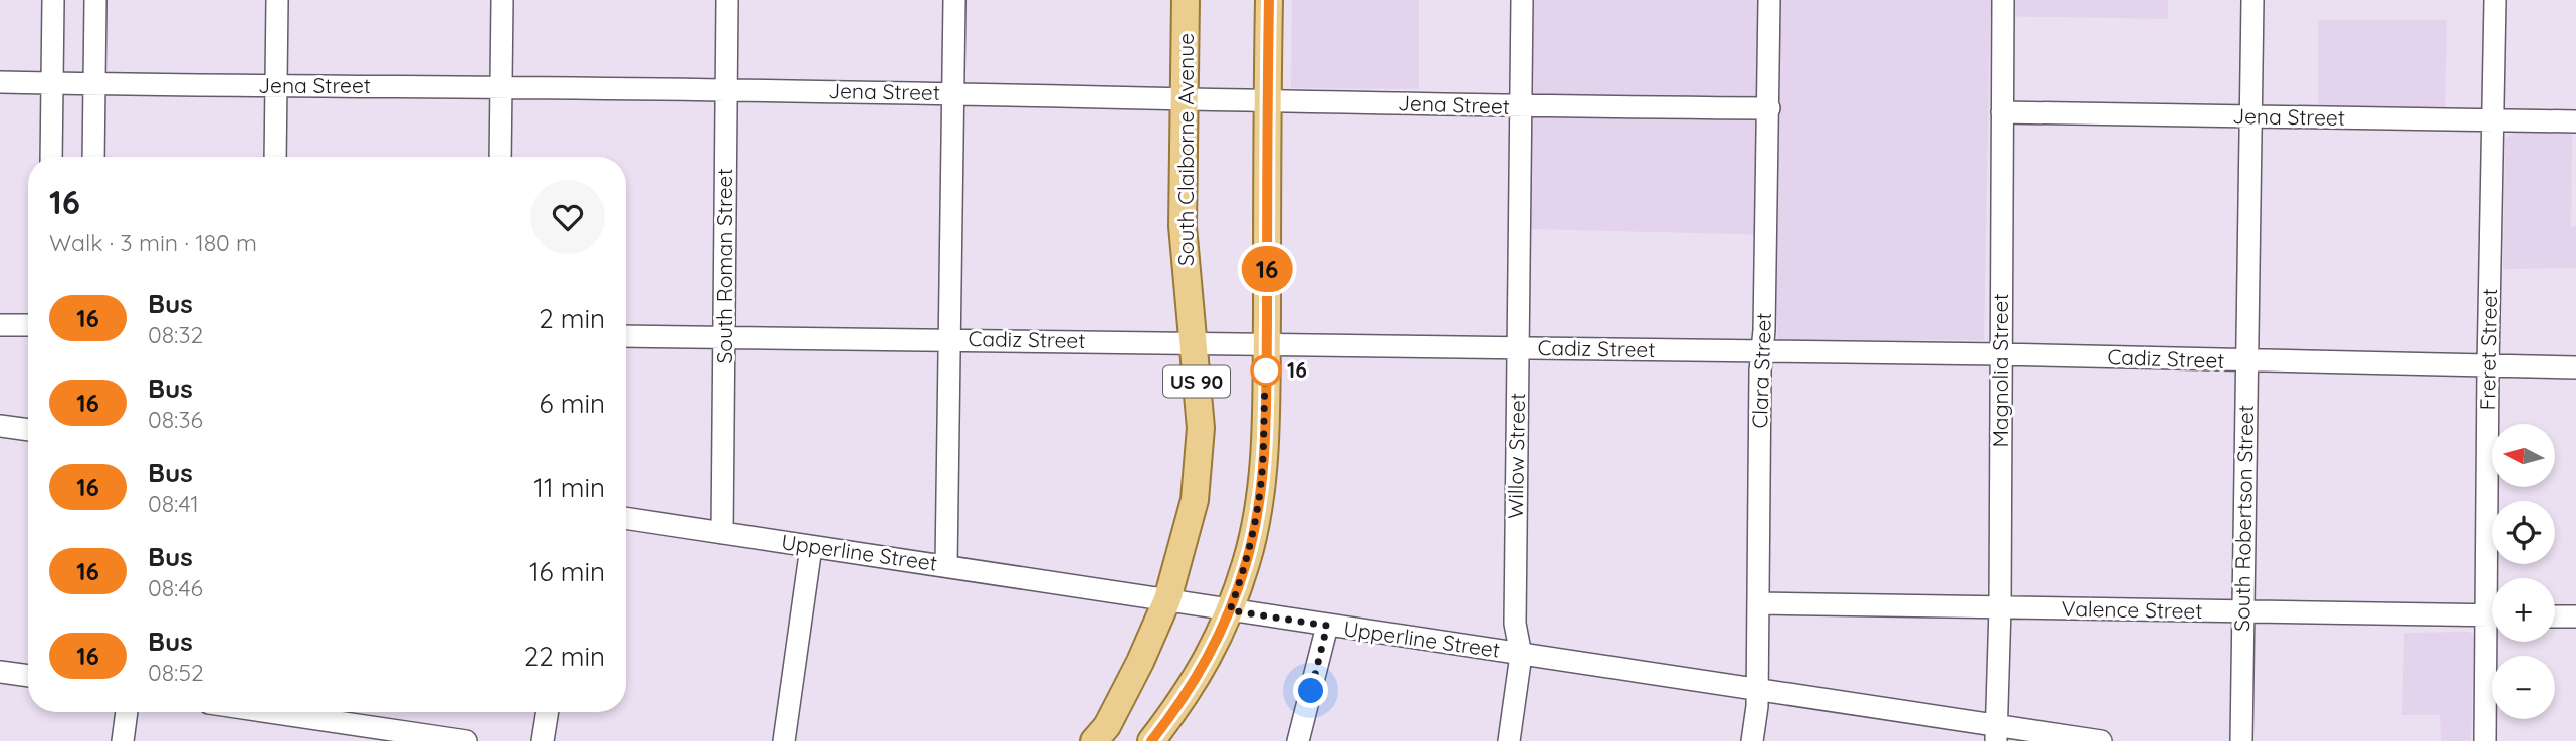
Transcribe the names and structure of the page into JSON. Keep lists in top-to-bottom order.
{
  "streets": {
    "main road": ["South Claiborne Avenue", "US 90"],
    "street": [
      "Jena Street",
      "South Roman Street",
      "Cadiz Street",
      "Freret Street",
      "Clara Street",
      "Magnolia Street",
      "Willow Street",
      "South Robertson Street",
      "Upperline Street",
      "Valence Street"
    ]
  },
  "crossings": [
    ["Jena Street", "South Claiborne Avenue"],
    ["Jena Street", "South Roman Street"],
    ["Jena Street", "Freret Street"],
    ["Jena Street", "Clara Street"],
    ["Jena Street", "Magnolia Street"],
    ["Jena Street", "Willow Street"],
    ["Jena Street", "South Robertson Street"],
    ["South Claiborne Avenue", "Cadiz Street"],
    ["South Claiborne Avenue", "Upperline Street"],
    ["South Roman Street", "Cadiz Street"],
    ["South Roman Street", "Upperline Street"],
    ["Cadiz Street", "Freret Street"],
    ["Cadiz Street", "Clara Street"],
    ["Cadiz Street", "Magnolia Street"],
    ["Cadiz Street", "Willow Street"],
    ["Cadiz Street", "South Robertson Street"],
    ["Clara Street", "Upperline Street"],
    ["Clara Street", "Valence Street"],
    ["Magnolia Street", "Upperline Street"],
    ["Magnolia Street", "Valence Street"],
    ["Willow Street", "Upperline Street"],
    ["South Robertson Street", "Valence Street"]
  ],
  "places": ["16"],
  "lines": ["bus line 16"],
  "north": "left",
  "page": {
    "on_map": "16",
    "heading": ["16", "Walk · 3 min · 180 m"],
    "list": [
      {
        "mark": "16",
        "name": "Bus",
        "note": "08:32",
        "value": "2 min"
      },
      {
        "mark": "16",
        "name": "Bus",
        "note": "08:36",
        "value": "6 min"
      },
      {
        "mark": "16",
        "name": "Bus",
        "note": "08:41",
        "value": "11 min"
      },
      {
        "mark": "16",
        "name": "Bus",
        "note": "08:46",
        "value": "16 min"
      },
      {
        "mark": "16",
        "name": "Bus",
        "note": "08:52",
        "value": "22 min"
      }
    ],
    "map_buttons": ["+", "−"]
  }
}
